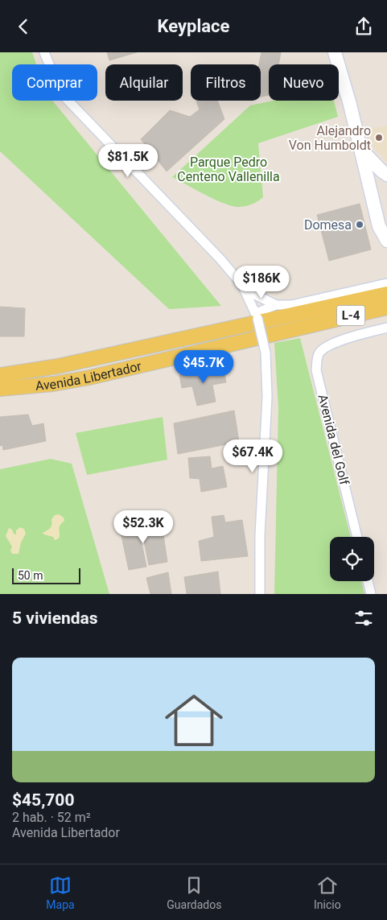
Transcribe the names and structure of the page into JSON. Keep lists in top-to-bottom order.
{
  "streets": {
    "main road": ["L-4", "Avenida Libertador"],
    "street": ["Avenida del Golf"]
  },
  "parks": ["Parque Pedro Centeno Vallenilla"],
  "places": ["Alejandro Von Humboldt", "Domesa"],
  "scale_bar": "50 m",
  "page": {
    "header": "Keyplace",
    "chip": [
      "Comprar",
      "Alquilar",
      "Filtros",
      "Nuevo"
    ],
    "price": [
      "$81.5K",
      "$186K",
      "$45.7K",
      "$67.4K",
      "$52.3K"
    ],
    "scale": "50 m",
    "heading": "5 viviendas",
    "list": [
      {
        "name": "$45,700",
        "note": "2 hab. · 52 m² · Avenida Libertador"
      }
    ],
    "tabs": ["Mapa", "Guardados", "Inicio"]
  }
}
